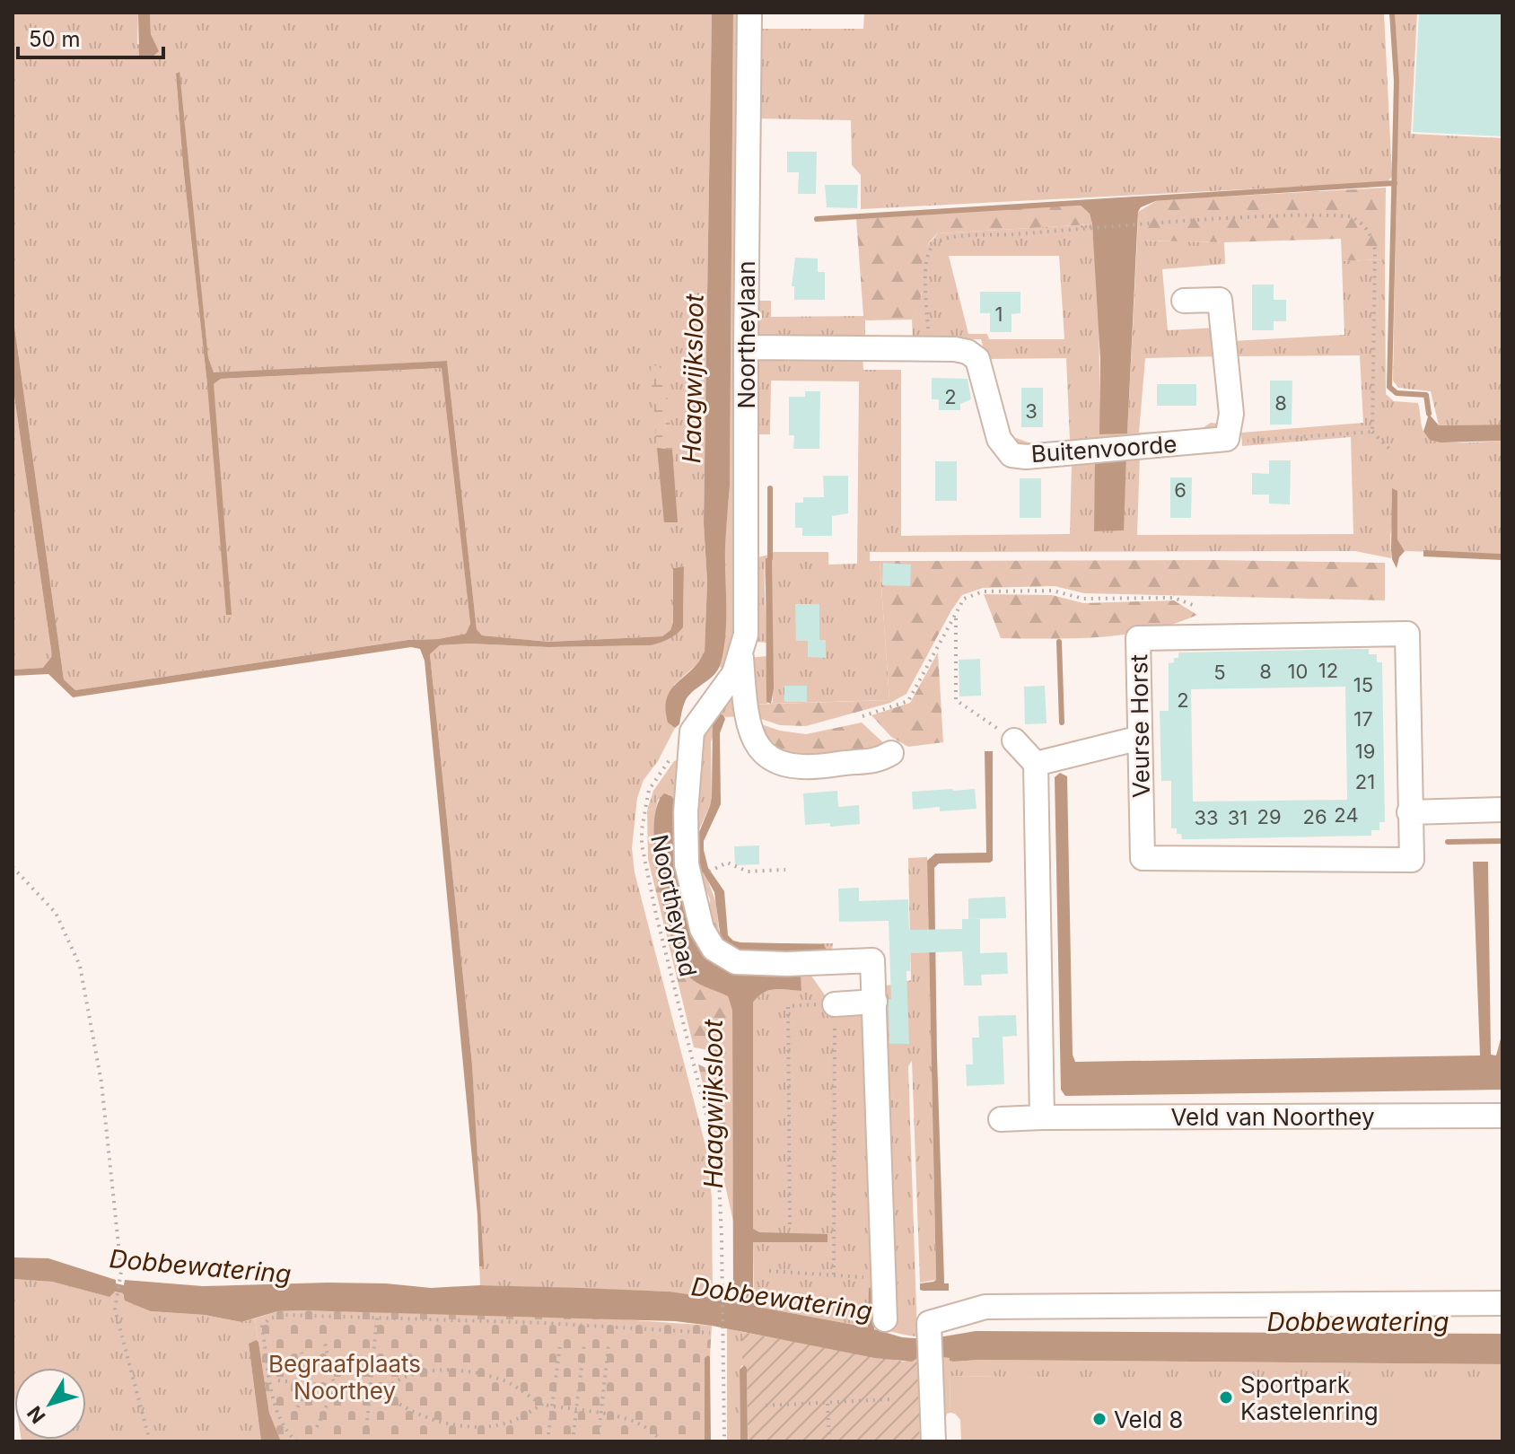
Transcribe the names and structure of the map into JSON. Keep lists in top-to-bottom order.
{
  "streets": {
    "street": [
      "Noortheylaan",
      "Buitenvoorde",
      "Veurse Horst",
      "Veld van Noorthey"
    ],
    "path": ["Noortheypad"]
  },
  "crossings": [
    ["Noortheylaan", "Buitenvoorde"],
    ["Noortheylaan", "Noortheypad"]
  ],
  "water": ["Haagwijksloot", "Dobbewatering"],
  "parks": ["Begraafplaats Noorthey"],
  "places": ["Sportpark Kastelenring", "Veld 8"],
  "house_numbers": [
    "1",
    "2",
    "8",
    "3",
    "6",
    "12",
    "8",
    "10",
    "5",
    "15",
    "2",
    "17",
    "19",
    "21",
    "24",
    "29",
    "26",
    "33",
    "31"
  ],
  "scale_bar": "50 m",
  "north": "bottom left"
}
